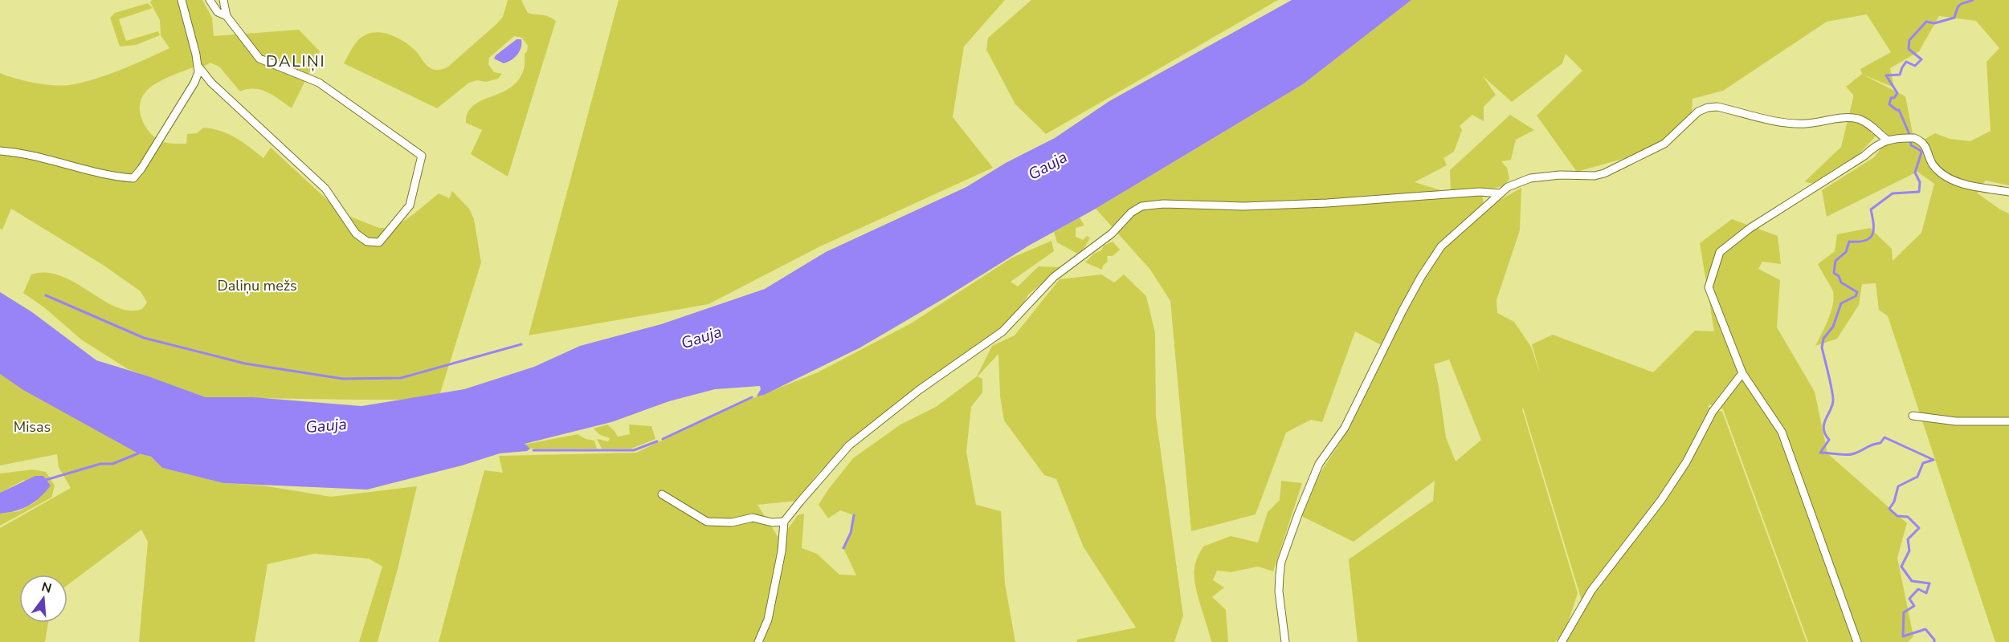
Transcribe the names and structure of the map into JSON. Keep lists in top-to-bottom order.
{
  "districts": ["DALIŅI"],
  "water": ["Gauja"],
  "parks": ["Daliņu mežs", "Misas"],
  "north": "top"
}
